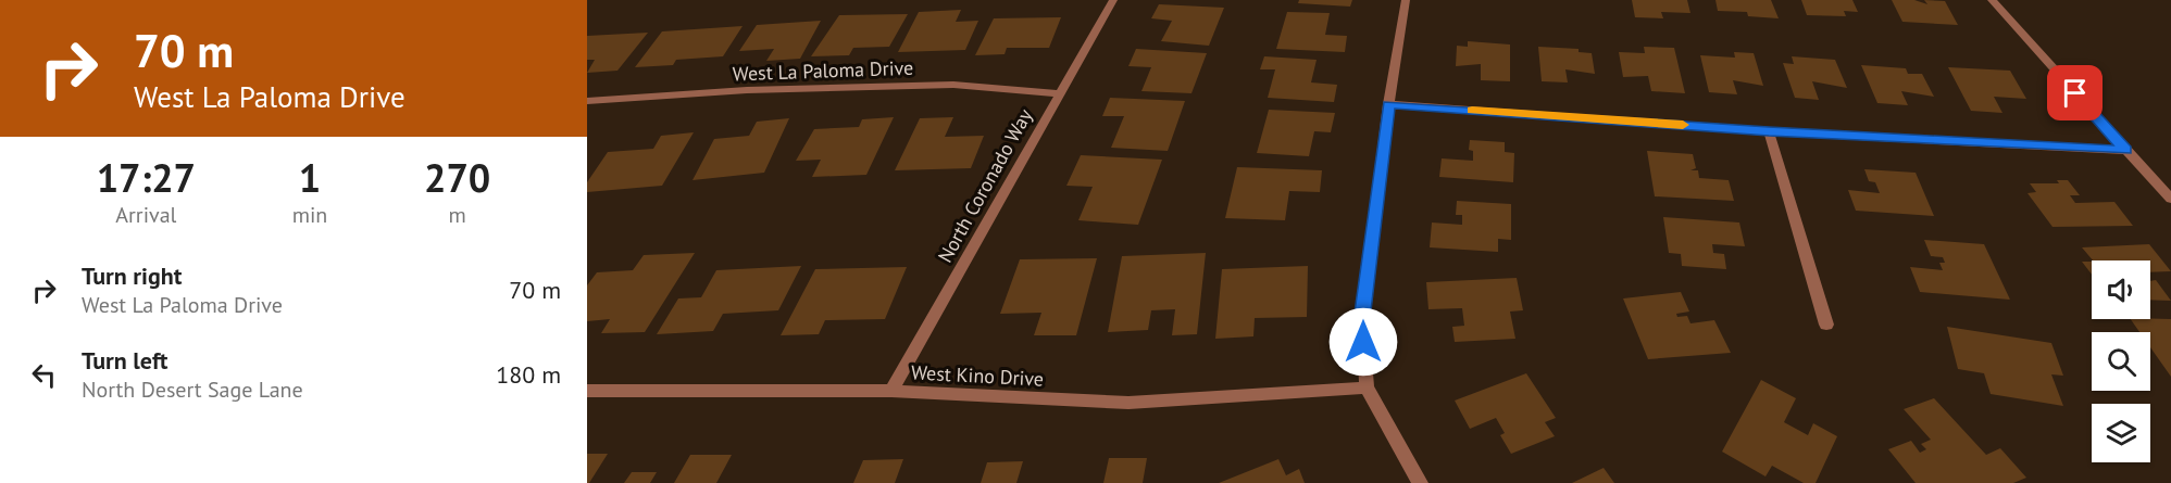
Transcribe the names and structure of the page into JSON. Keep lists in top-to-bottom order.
{
  "streets": {
    "street": ["West La Paloma Drive", "North Coronado Way", "West Kino Drive"]
  },
  "crossings": [
    ["West La Paloma Drive", "North Coronado Way"],
    ["North Coronado Way", "West Kino Drive"]
  ],
  "page": {
    "turn": ["70 m", "West La Paloma Drive"],
    "eta": [
      "17:27",
      "Arrival",
      "1",
      "min",
      "270",
      "m"
    ],
    "list": [
      {
        "name": "Turn right",
        "note": "West La Paloma Drive",
        "value": "70 m"
      },
      {
        "name": "Turn left",
        "note": "North Desert Sage Lane",
        "value": "180 m"
      }
    ]
  }
}
